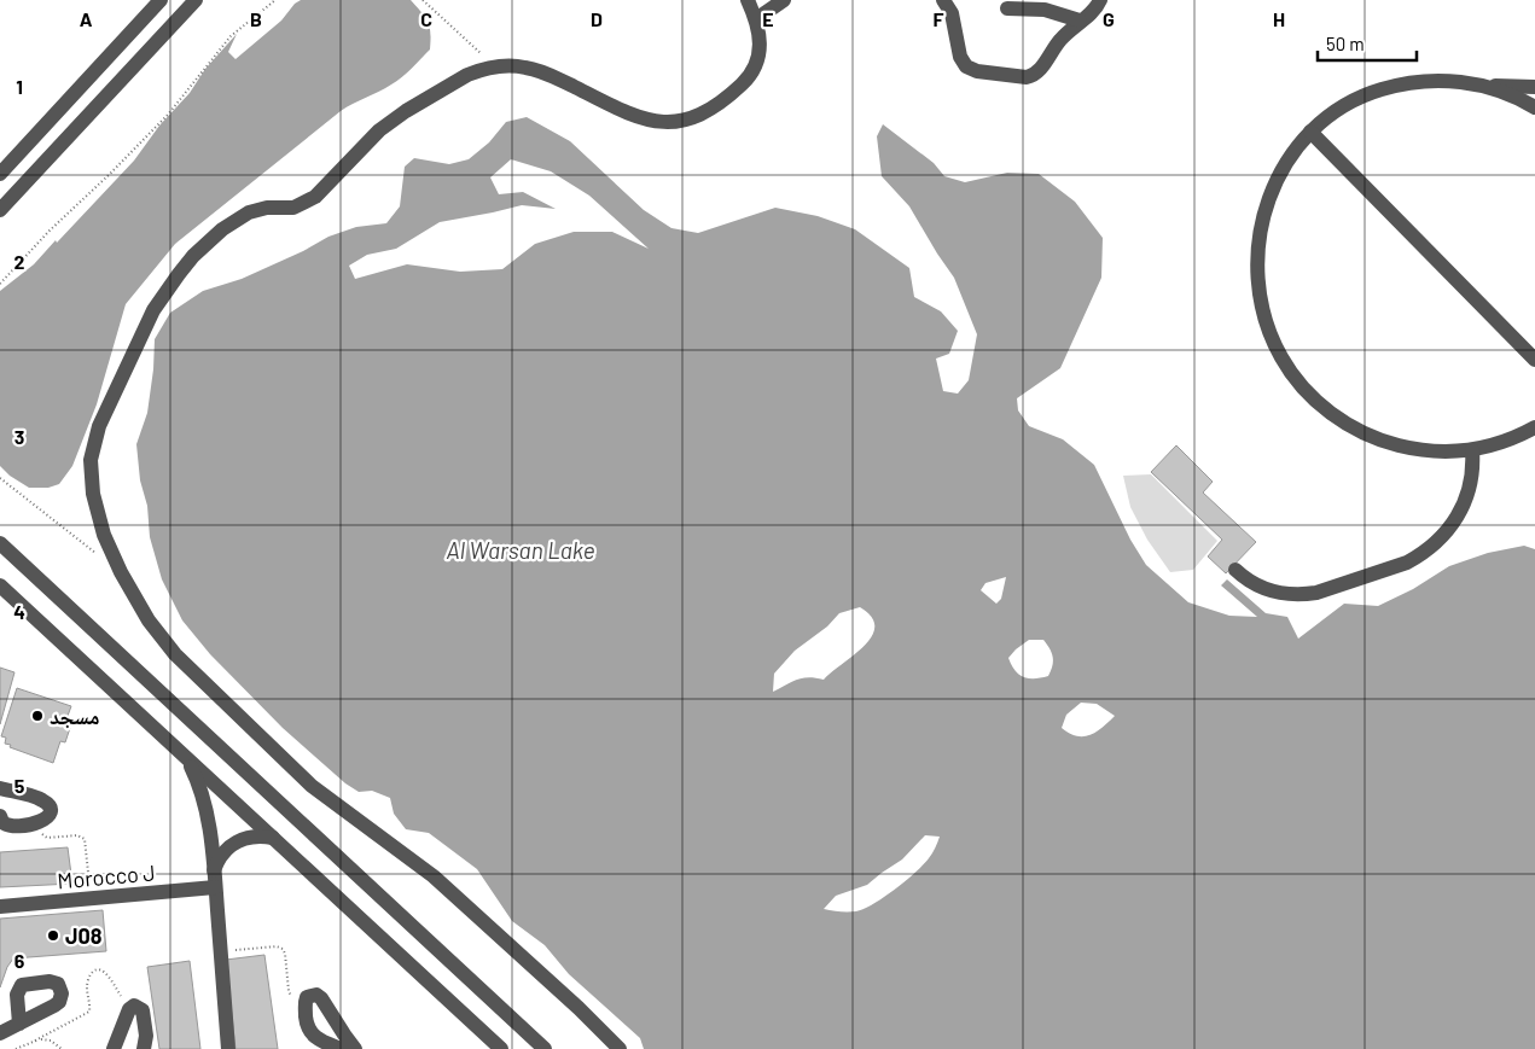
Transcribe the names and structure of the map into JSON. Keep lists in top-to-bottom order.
{
  "streets": {
    "street": ["Morocco J"]
  },
  "water": ["Al Warsan Lake"],
  "places": ["مسجد", "J08"],
  "scale_bar": "50 m",
  "grid": {
    "columns": [
      "A",
      "B",
      "C",
      "D",
      "E",
      "F",
      "G",
      "H"
    ],
    "rows": [
      "1",
      "2",
      "3",
      "4",
      "5",
      "6"
    ]
  }
}
